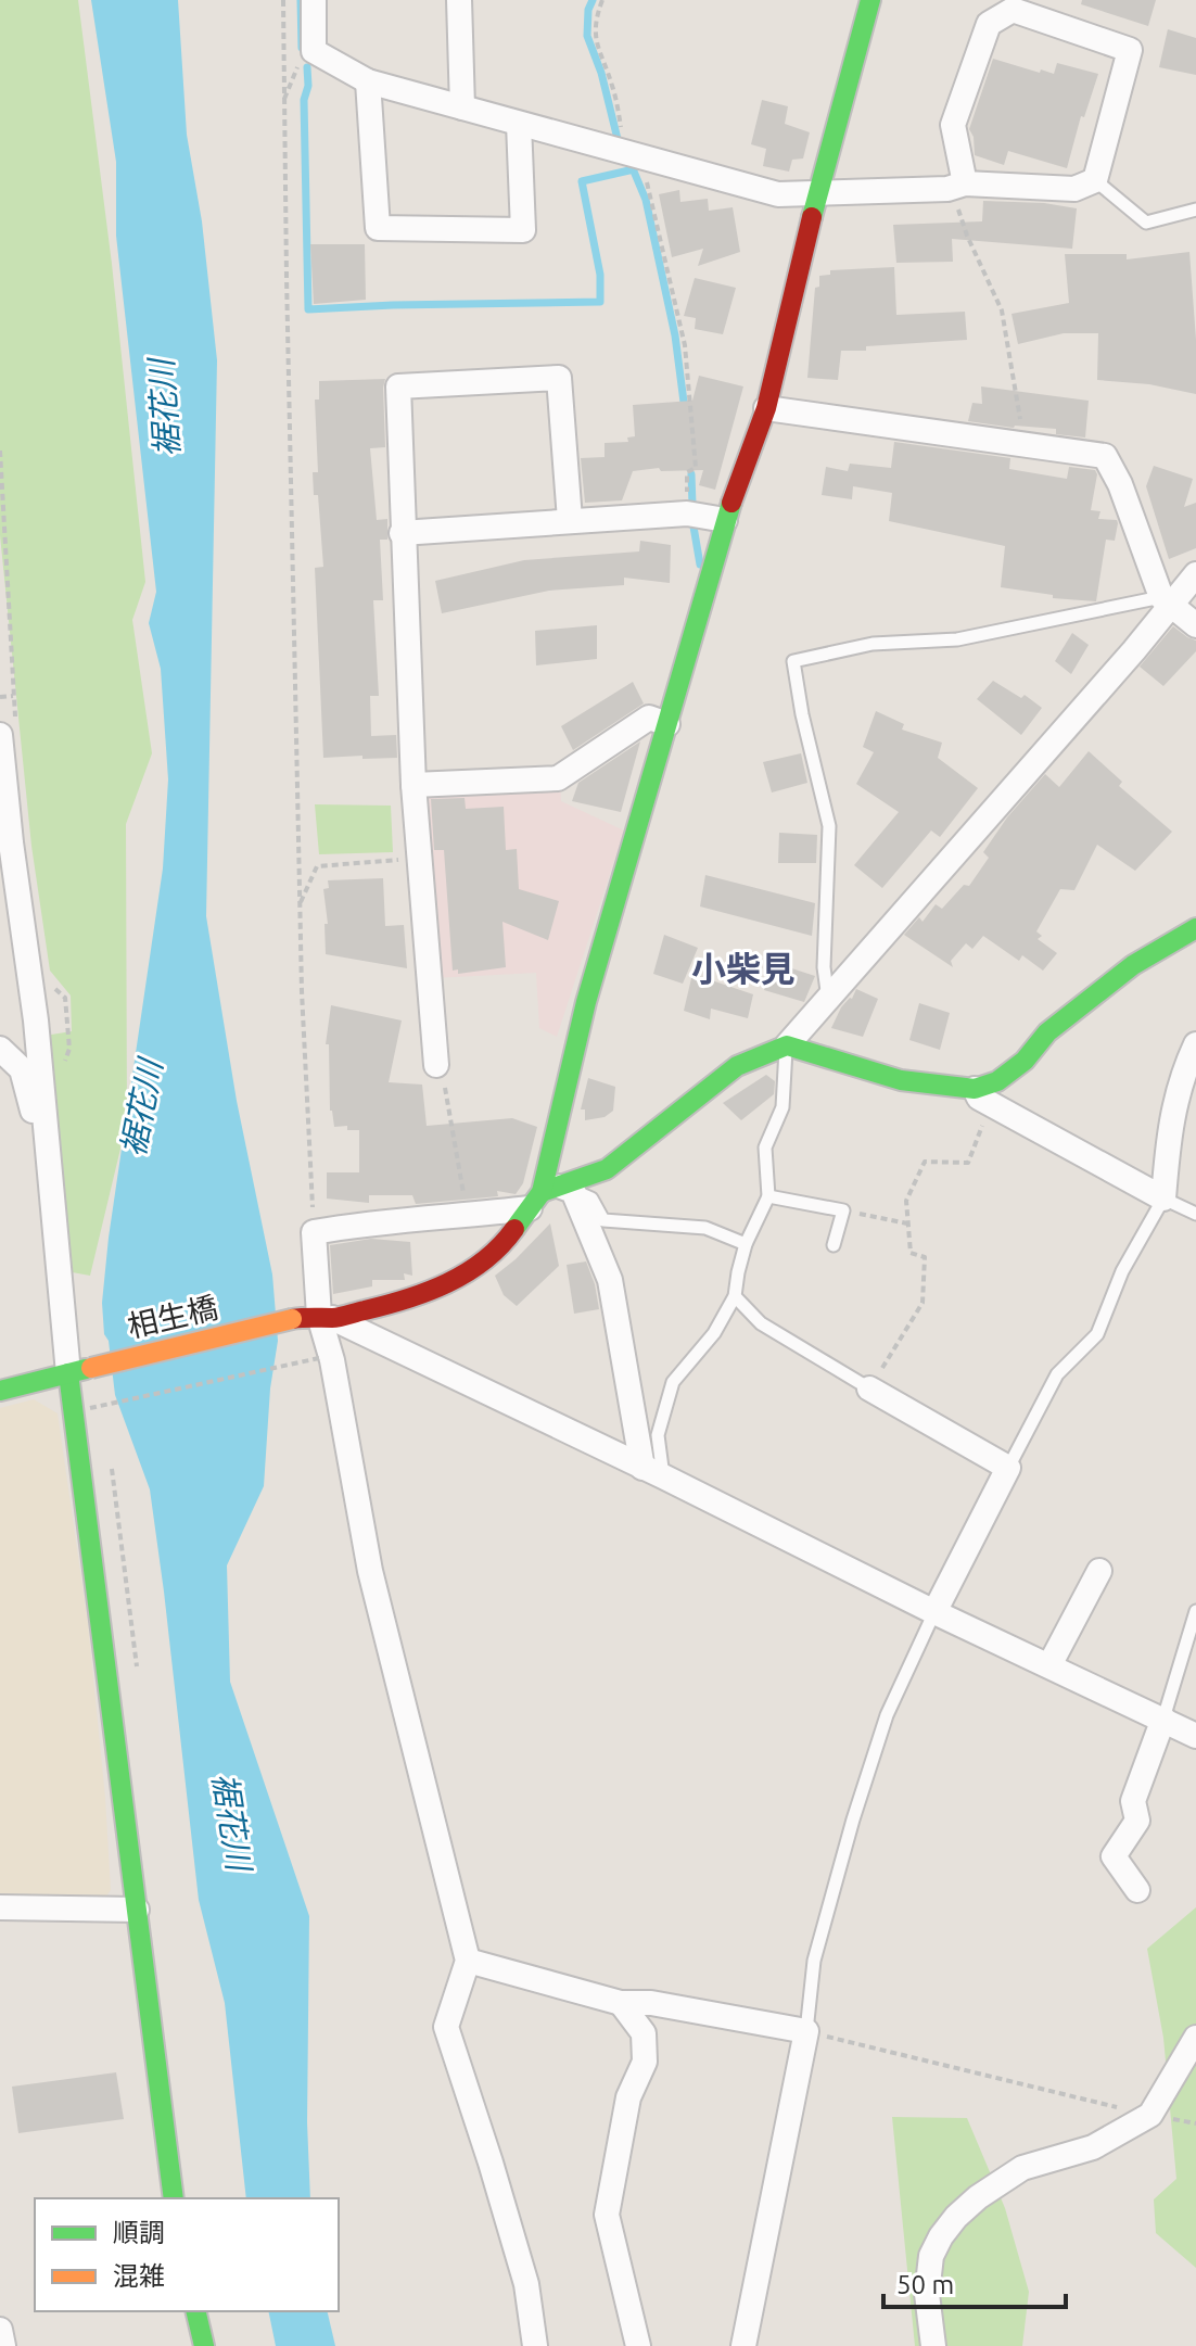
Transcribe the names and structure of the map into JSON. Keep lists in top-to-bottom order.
{
  "streets": {
    "street": ["相生橋"]
  },
  "districts": ["小柴見"],
  "water": ["裾花川"],
  "legend": ["順調", "混雑"],
  "scale_bar": "50 m"
}
